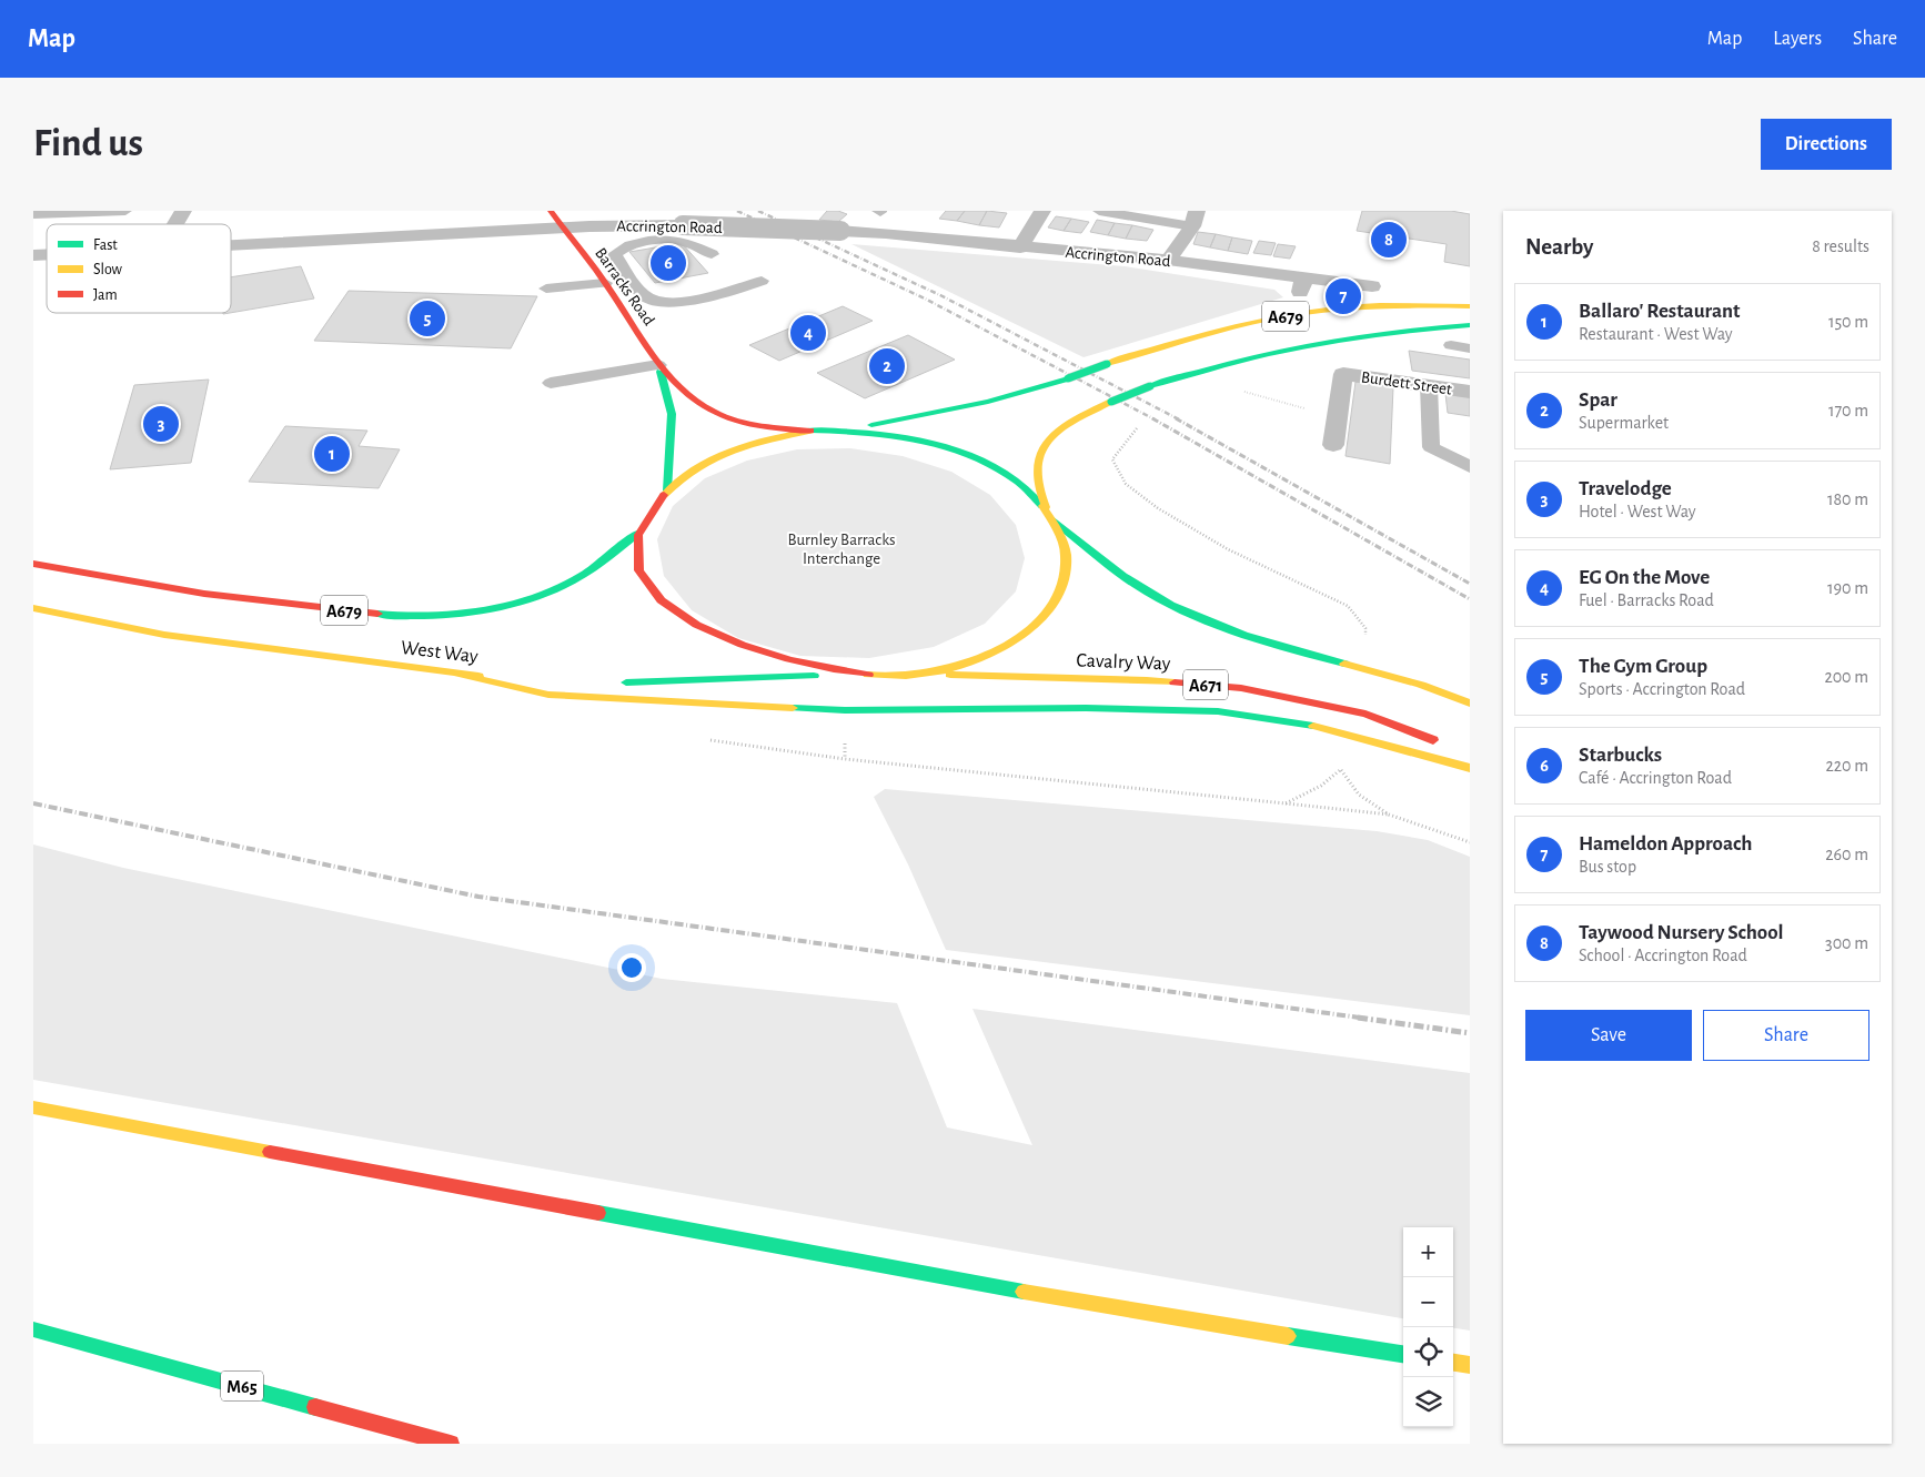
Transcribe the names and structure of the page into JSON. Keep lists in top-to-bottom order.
{
  "streets": {
    "main road": [
      "Barracks Road",
      "A679",
      "West Way",
      "Cavalry Way",
      "A671",
      "M65"
    ],
    "street": ["Accrington Road", "Burdett Street"]
  },
  "crossings": [
    ["Accrington Road", "Barracks Road"]
  ],
  "parks": ["Burnley Barracks Interchange"],
  "legend": ["Fast", "Slow", "Jam"],
  "page": {
    "header": "Map",
    "nav": ["Map", "Layers", "Share"],
    "buttons": [
      "Directions",
      ["Save", "Share"]
    ],
    "title": "Find us",
    "heading": ["Nearby", "8 results"],
    "pins": [
      "8",
      "6",
      "7",
      "5",
      "4",
      "2",
      "3",
      "1"
    ],
    "list": [
      {
        "mark": "1",
        "name": "Ballaro' Restaurant",
        "note": "Restaurant · West Way",
        "value": "150 m"
      },
      {
        "mark": "2",
        "name": "Spar",
        "note": "Supermarket",
        "value": "170 m"
      },
      {
        "mark": "3",
        "name": "Travelodge",
        "note": "Hotel · West Way",
        "value": "180 m"
      },
      {
        "mark": "4",
        "name": "EG On the Move",
        "note": "Fuel · Barracks Road",
        "value": "190 m"
      },
      {
        "mark": "5",
        "name": "The Gym Group",
        "note": "Sports · Accrington Road",
        "value": "200 m"
      },
      {
        "mark": "6",
        "name": "Starbucks",
        "note": "Café · Accrington Road",
        "value": "220 m"
      },
      {
        "mark": "7",
        "name": "Hameldon Approach",
        "note": "Bus stop",
        "value": "260 m"
      },
      {
        "mark": "8",
        "name": "Taywood Nursery School",
        "note": "School · Accrington Road",
        "value": "300 m"
      }
    ],
    "map_buttons": ["+", "−"]
  }
}
